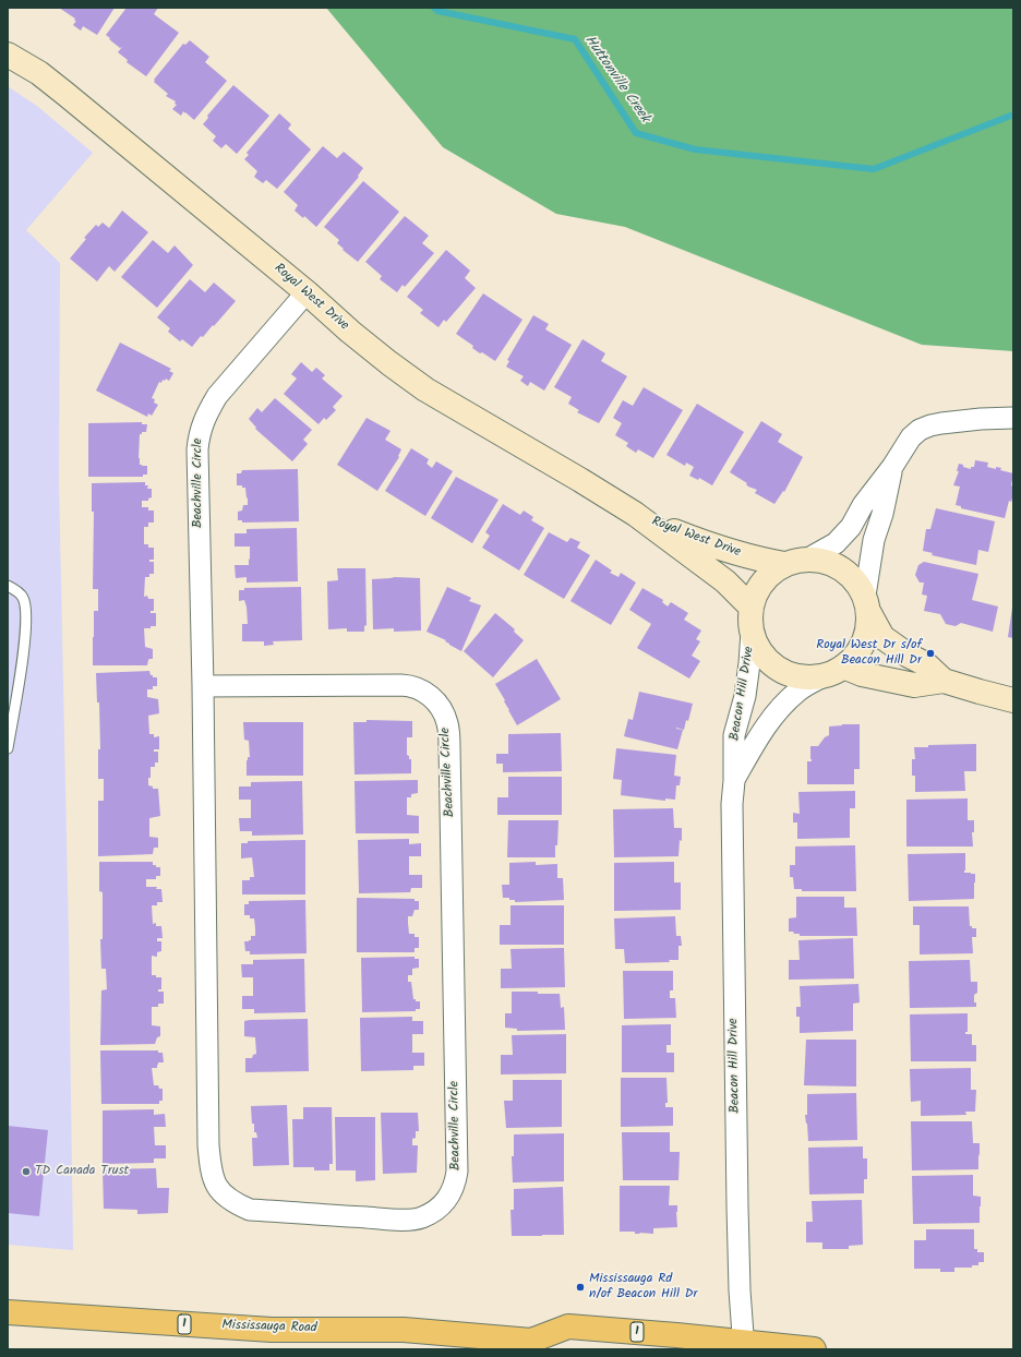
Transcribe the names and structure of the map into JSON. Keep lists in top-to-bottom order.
{
  "streets": {
    "main road": ["1", "Mississauga Road"],
    "street": ["Royal West Drive", "Beachville Circle", "Beacon Hill Drive"]
  },
  "crossings": [
    ["Royal West Drive", "Beachville Circle"],
    ["Royal West Drive", "Beacon Hill Drive"],
    ["Beacon Hill Drive", "Mississauga Road"]
  ],
  "water": ["Huttonville Creek"],
  "places": ["Royal West Dr s/of Beacon Hill Dr", "TD Canada Trust", "Mississauga Rd n/of Beacon Hill Dr"]
}
